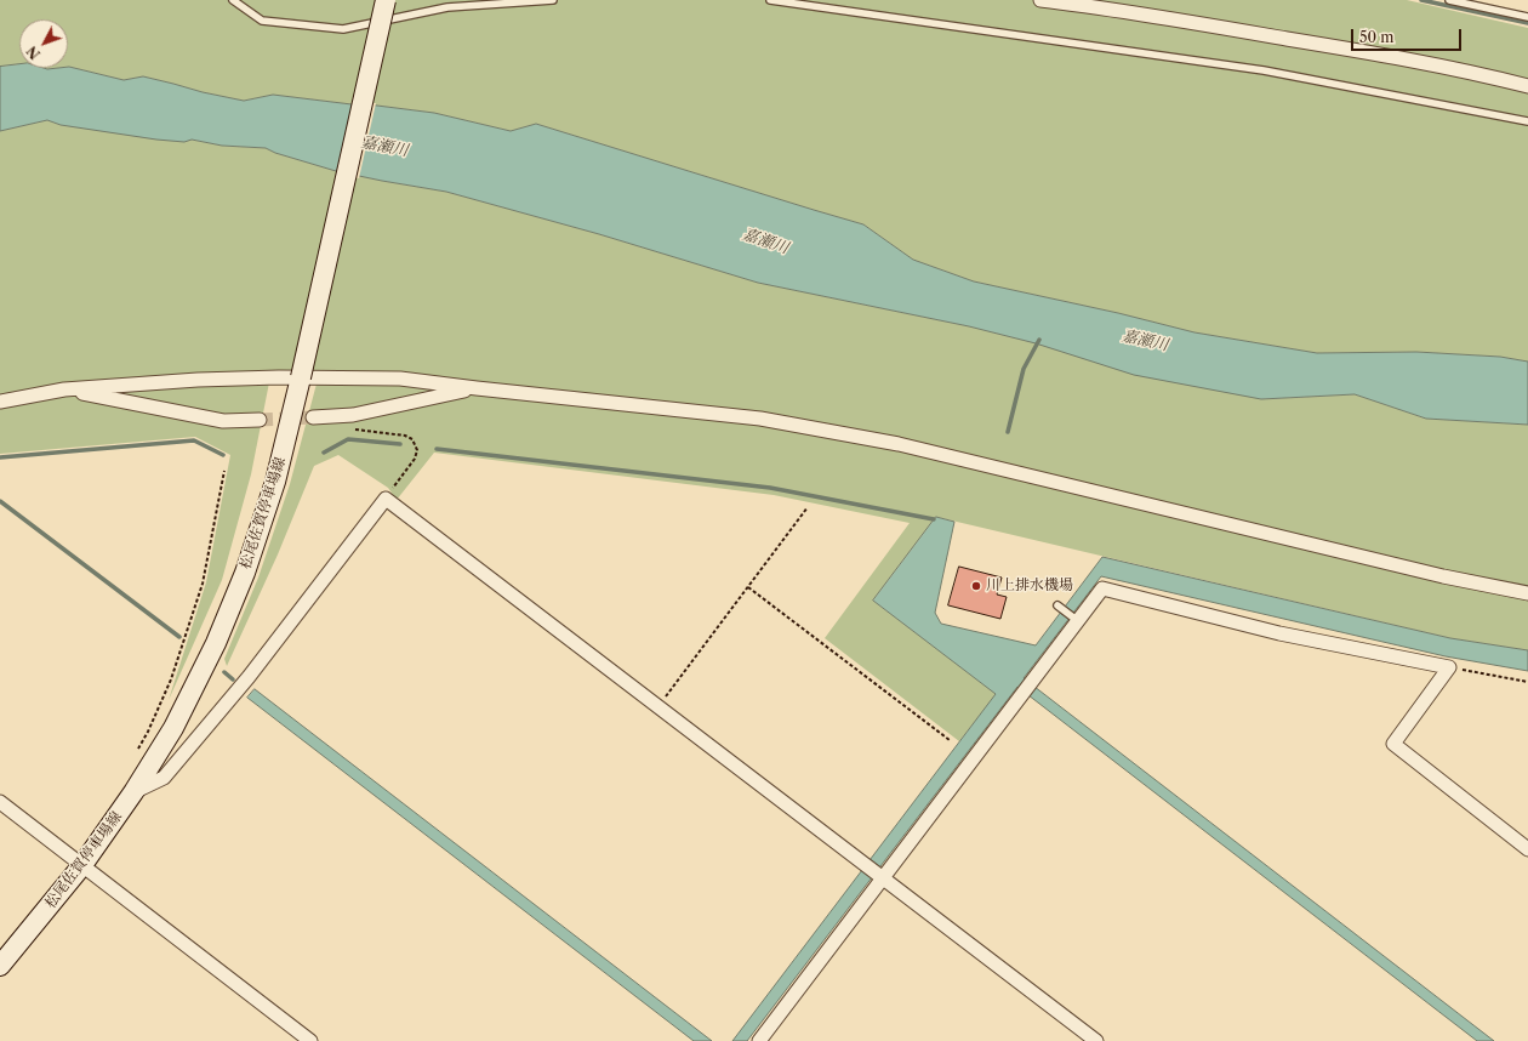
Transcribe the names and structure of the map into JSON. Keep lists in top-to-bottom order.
{
  "streets": {
    "main road": ["松尾佐賀停車場線"]
  },
  "water": ["嘉瀬川"],
  "places": ["川上排水機場"],
  "scale_bar": "50 m",
  "north": "bottom left"
}
